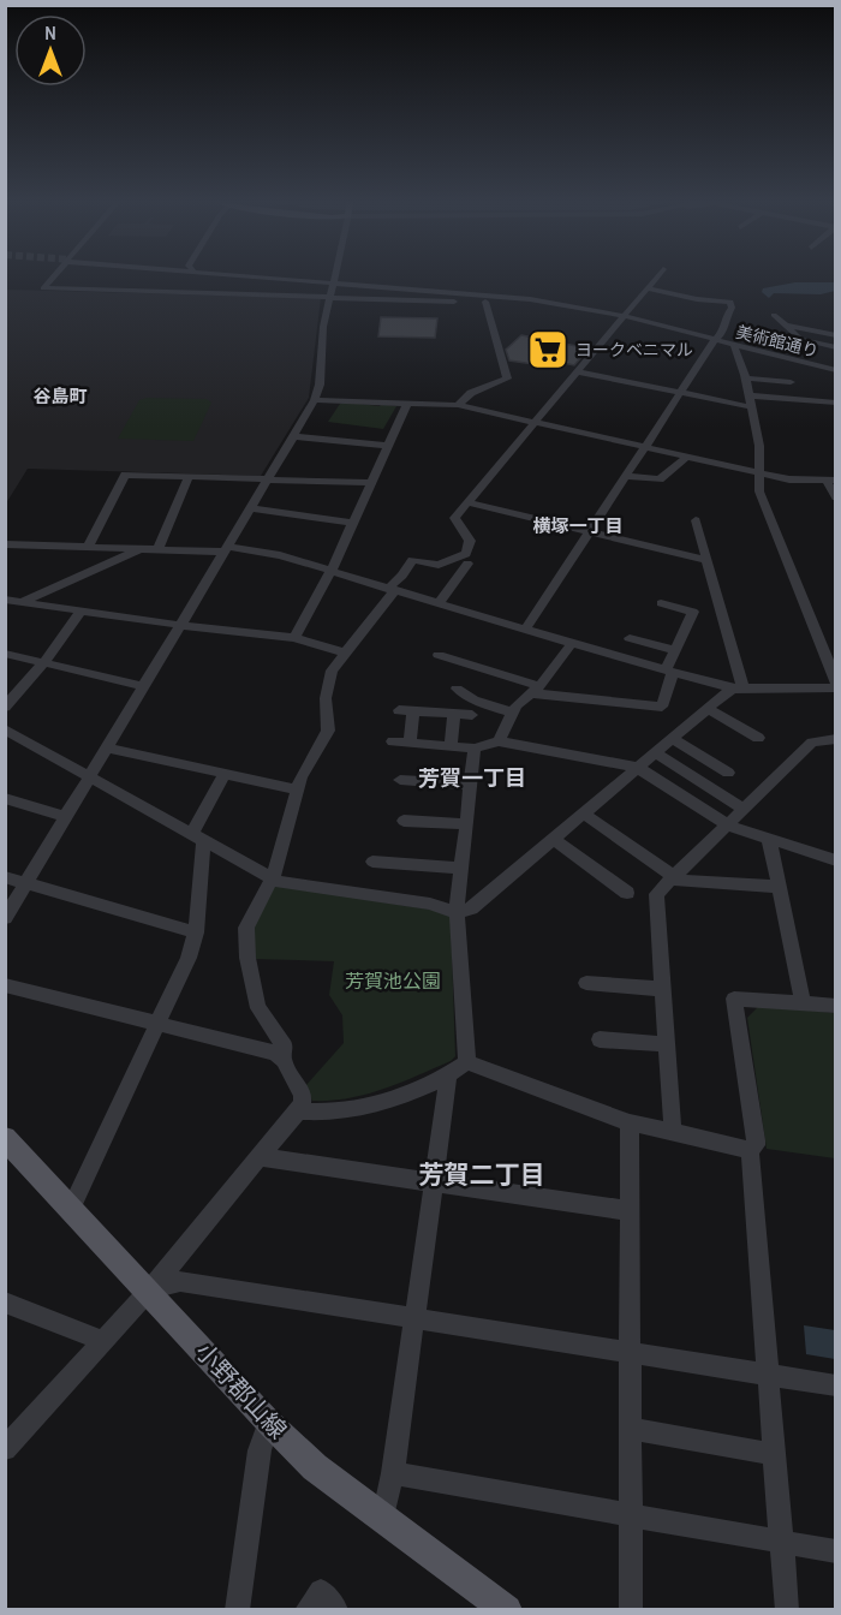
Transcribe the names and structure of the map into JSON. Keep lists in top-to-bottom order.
{
  "streets": {
    "main road": ["小野郡山線"],
    "street": ["美術館通り"]
  },
  "districts": [
    "谷島町",
    "横塚一丁目",
    "芳賀一丁目",
    "芳賀二丁目"
  ],
  "parks": ["芳賀池公園"],
  "places": {
    "supermarket": ["ヨークベニマル"]
  },
  "north": "top"
}
